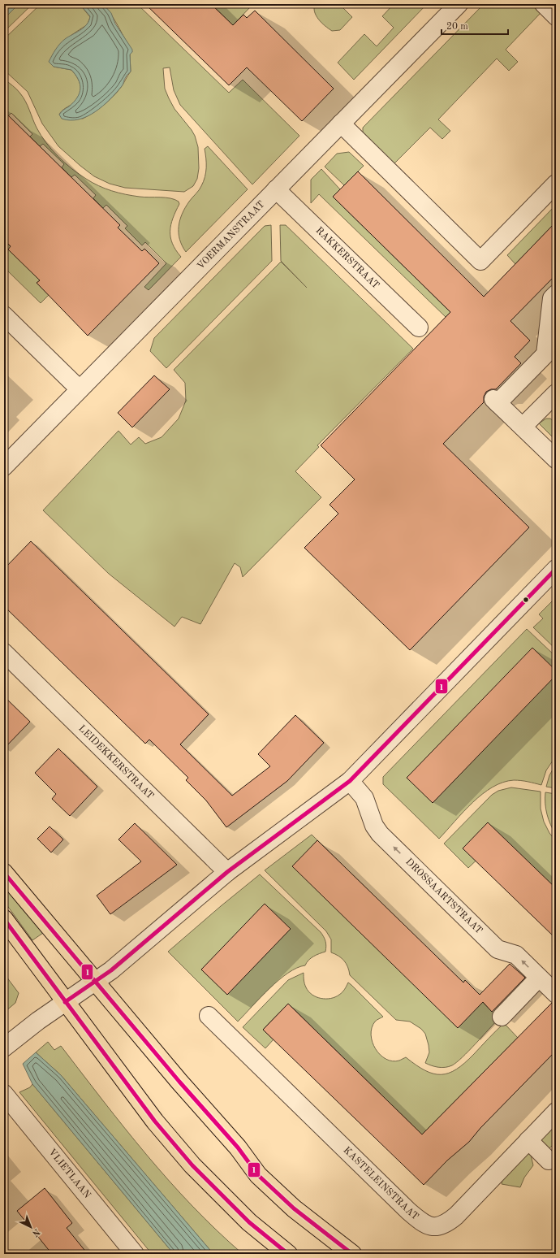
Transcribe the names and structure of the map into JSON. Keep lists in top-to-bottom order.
{
  "streets": {
    "street": [
      "VOERMANSTRAAT",
      "RAKKERSTRAAT",
      "LEIDEKKERSTRAAT",
      "DROSSAARTSTRAAT",
      "VLIETLAAN",
      "KASTELEINSTRAAT"
    ]
  },
  "crossings": [
    ["VOERMANSTRAAT", "RAKKERSTRAAT"]
  ],
  "one_way": ["DROSSAARTSTRAAT"],
  "lines": ["transit line 1"],
  "scale_bar": "20 m",
  "north": "bottom right"
}
